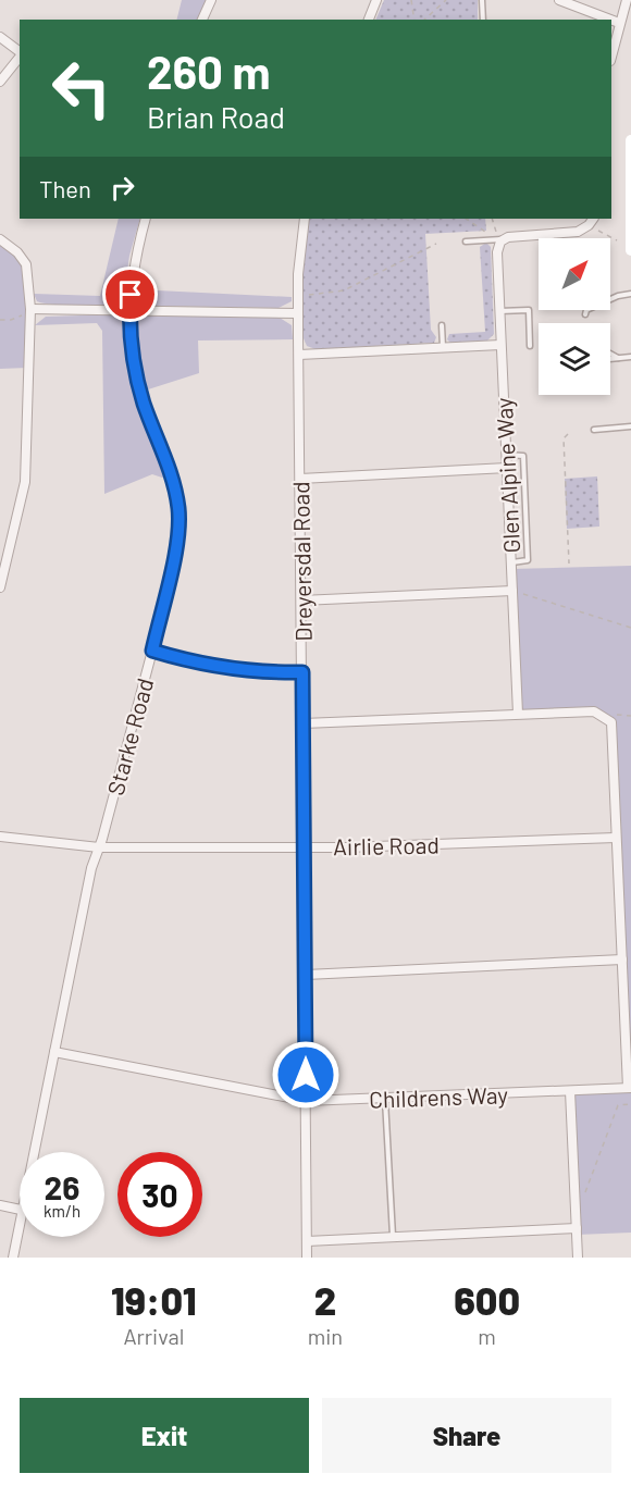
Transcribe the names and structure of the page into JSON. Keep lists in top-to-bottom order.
{
  "streets": {
    "street": [
      "Glen Alpine Way",
      "Dreyersdal Road",
      "Starke Road",
      "Airlie Road",
      "Childrens Way"
    ]
  },
  "crossings": [
    ["Dreyersdal Road", "Airlie Road"],
    ["Dreyersdal Road", "Childrens Way"],
    ["Starke Road", "Airlie Road"],
    ["Starke Road", "Childrens Way"]
  ],
  "north": "top right",
  "page": {
    "turn": ["260 m", "Brian Road"],
    "then": "Then",
    "speed": "26 km/h",
    "limit": "30",
    "eta": [
      "19:01",
      "Arrival",
      "2",
      "min",
      "600",
      "m"
    ],
    "buttons": ["Exit", "Share"]
  }
}
